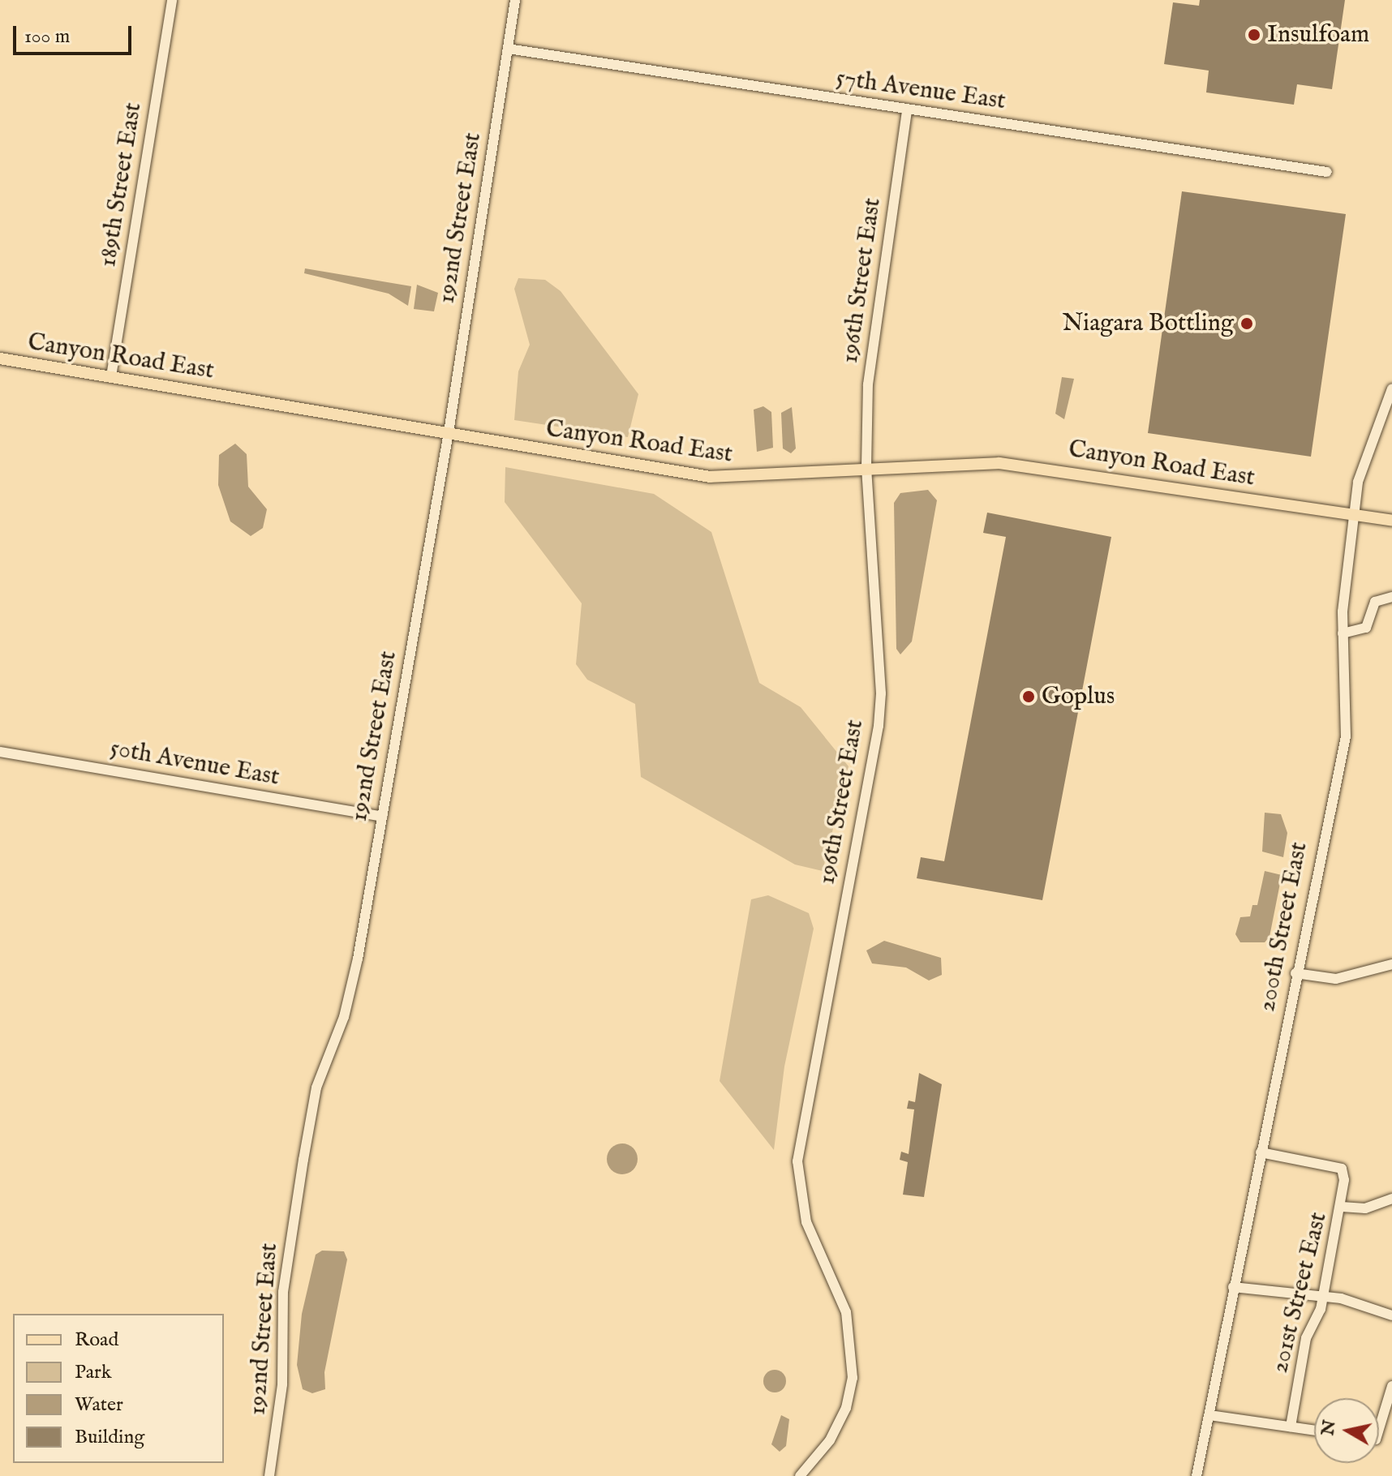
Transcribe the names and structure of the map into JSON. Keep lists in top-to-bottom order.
{
  "streets": {
    "main road": ["Canyon Road East"],
    "street": [
      "57th Avenue East",
      "189th Street East",
      "192nd Street East",
      "196th Street East",
      "50th Avenue East",
      "200th Street East",
      "201st Street East"
    ]
  },
  "crossings": [
    ["57th Avenue East", "192nd Street East"],
    ["57th Avenue East", "196th Street East"],
    ["189th Street East", "Canyon Road East"],
    ["192nd Street East", "Canyon Road East"],
    ["192nd Street East", "50th Avenue East"],
    ["196th Street East", "Canyon Road East"],
    ["Canyon Road East", "200th Street East"],
    ["200th Street East", "201st Street East"]
  ],
  "places": ["Insulfoam", "Niagara Bottling", "Goplus"],
  "legend": [
    "Road",
    "Park",
    "Water",
    "Building"
  ],
  "scale_bar": "100 m",
  "north": "left"
}
